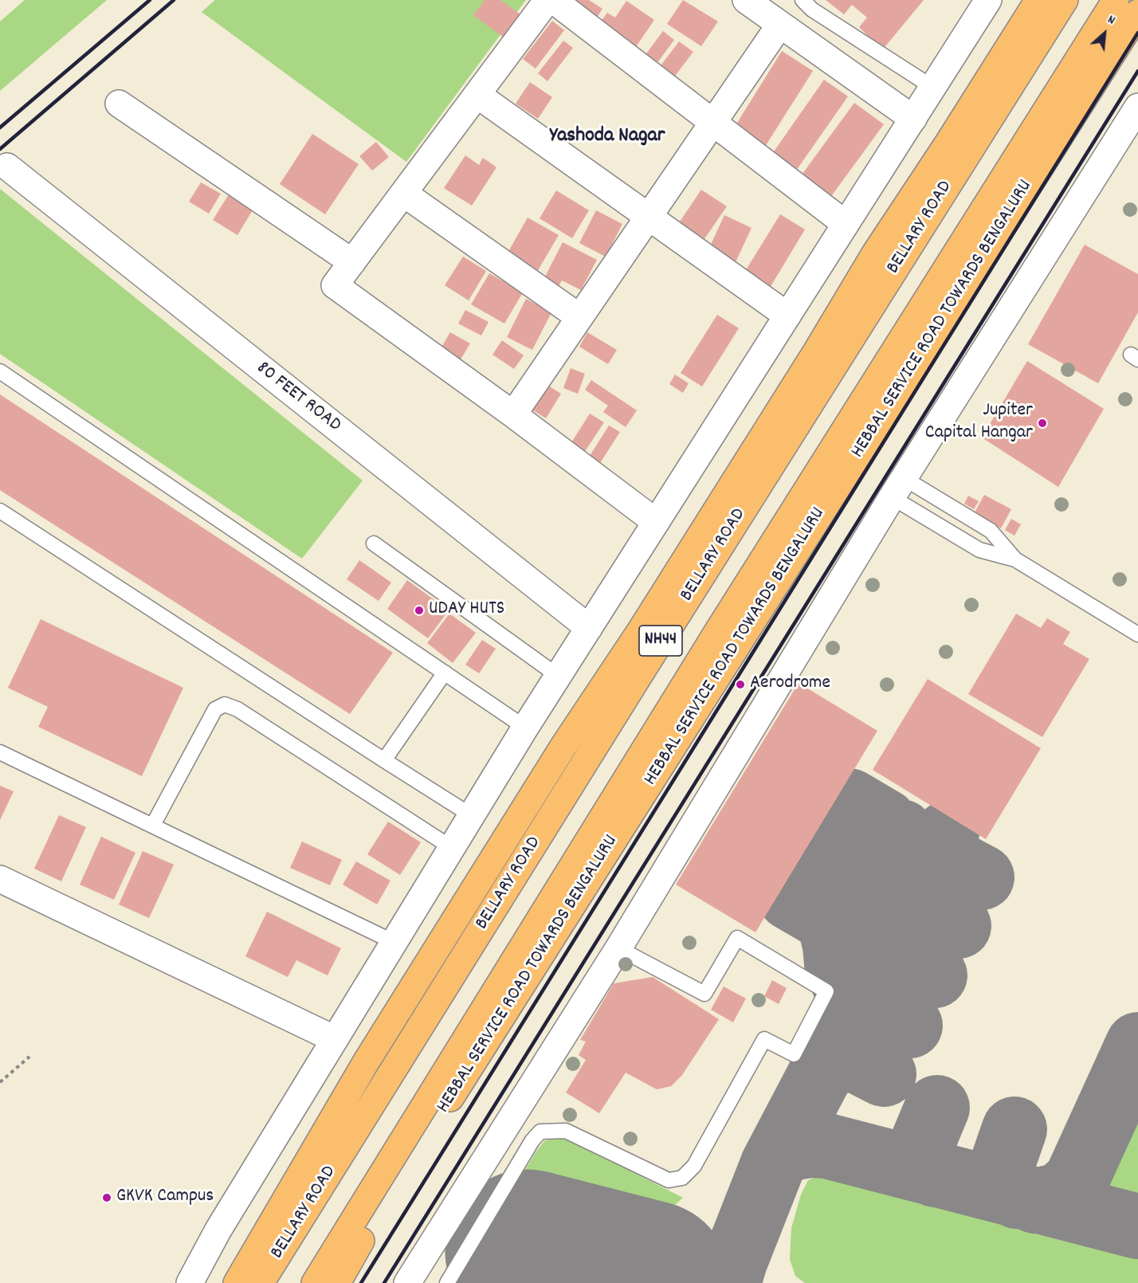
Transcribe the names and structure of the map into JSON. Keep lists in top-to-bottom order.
{
  "streets": {
    "highway": ["BELLARY ROAD", "HEBBAL SERVICE ROAD TOWARDS BENGALURU", "NH44"],
    "street": ["80 FEET ROAD"]
  },
  "districts": ["Yashoda Nagar"],
  "places": [
    "Jupiter Capital Hangar",
    "UDAY HUTS",
    "Aerodrome",
    "GKVK Campus"
  ],
  "north": "top right"
}
